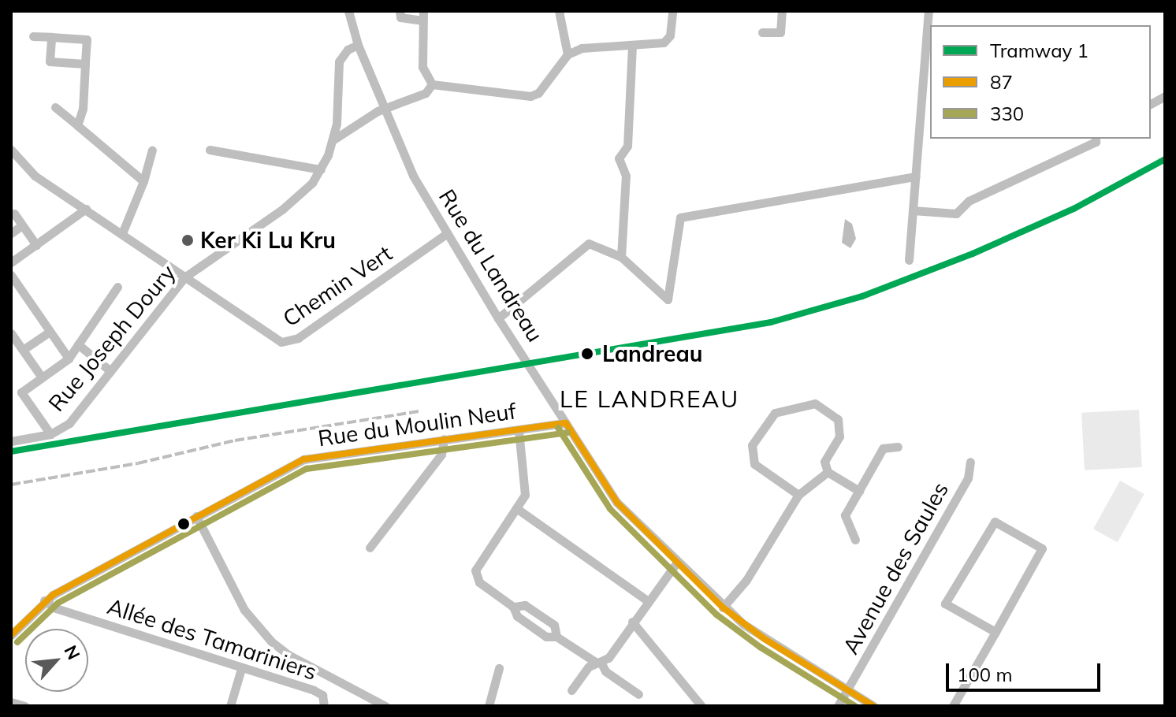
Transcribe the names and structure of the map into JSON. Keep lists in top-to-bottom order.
{
  "streets": {
    "street": [
      "Rue du Landreau",
      "Chemin Vert",
      "Rue Joseph Doury",
      "Rue du Moulin Neuf",
      "Avenue des Saules",
      "Allée des Tamariniers"
    ]
  },
  "crossings": [
    ["Rue du Landreau", "Chemin Vert"],
    ["Rue du Landreau", "Rue Joseph Doury"],
    ["Rue du Landreau", "Rue du Moulin Neuf"],
    ["Rue du Landreau", "Avenue des Saules"],
    ["Chemin Vert", "Rue Joseph Doury"],
    ["Rue du Moulin Neuf", "Allée des Tamariniers"]
  ],
  "districts": ["LE LANDREAU"],
  "places": ["Ker Ki Lu Kru", "Landreau"],
  "lines": ["tram line 1", "transit line 87", "transit line 330"],
  "legend": ["Tramway 1", "87", "330"],
  "scale_bar": "100 m",
  "north": "top right"
}
